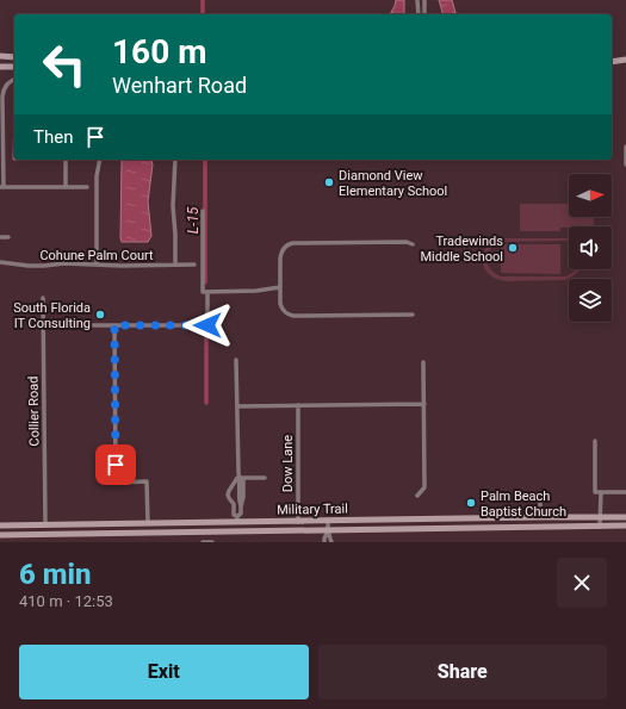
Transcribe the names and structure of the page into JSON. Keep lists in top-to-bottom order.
{
  "streets": {
    "main road": ["Military Trail"],
    "street": ["Cohune Palm Court", "Collier Road", "Dow Lane"]
  },
  "crossings": [
    ["Collier Road", "Military Trail"],
    ["Dow Lane", "Military Trail"]
  ],
  "water": ["L-15"],
  "places": [
    "Diamond View Elementary School",
    "Tradewinds Middle School",
    "South Florida IT Consulting",
    "Palm Beach Baptist Church"
  ],
  "north": "right",
  "page": {
    "turn": ["160 m", "Wenhart Road"],
    "then": "Then",
    "heading": ["6 min", "410 m · 12:53"],
    "buttons": ["Exit", "Share"]
  }
}
